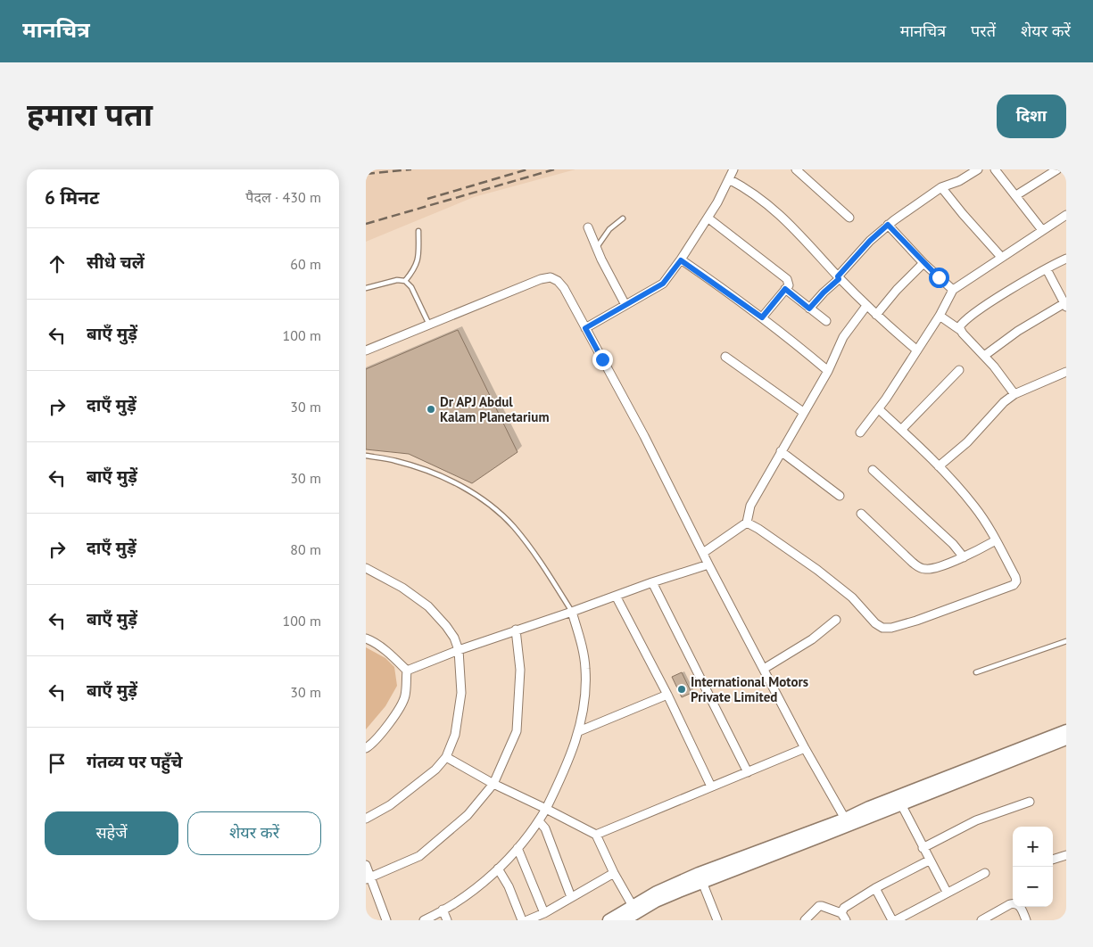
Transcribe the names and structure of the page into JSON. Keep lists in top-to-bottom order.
{
  "places": ["Dr APJ Abdul Kalam Planetarium", "International Motors Private Limited"],
  "page": {
    "header": "मानचित्र",
    "nav": ["मानचित्र", "परतें", "शेयर करें"],
    "title": "हमारा पता",
    "buttons": [
      "दिशा",
      ["सहेजें", "शेयर करें"]
    ],
    "heading": ["6 मिनट", "पैदल · 430 m"],
    "list": [
      ["सीधे चलें", "60 m"],
      ["बाएँ मुड़ें", "100 m"],
      ["दाएँ मुड़ें", "30 m"],
      ["बाएँ मुड़ें", "30 m"],
      ["दाएँ मुड़ें", "80 m"],
      ["बाएँ मुड़ें", "100 m"],
      ["बाएँ मुड़ें", "30 m"],
      "गंतव्य पर पहुँचे"
    ],
    "map_buttons": ["+", "−"]
  }
}
